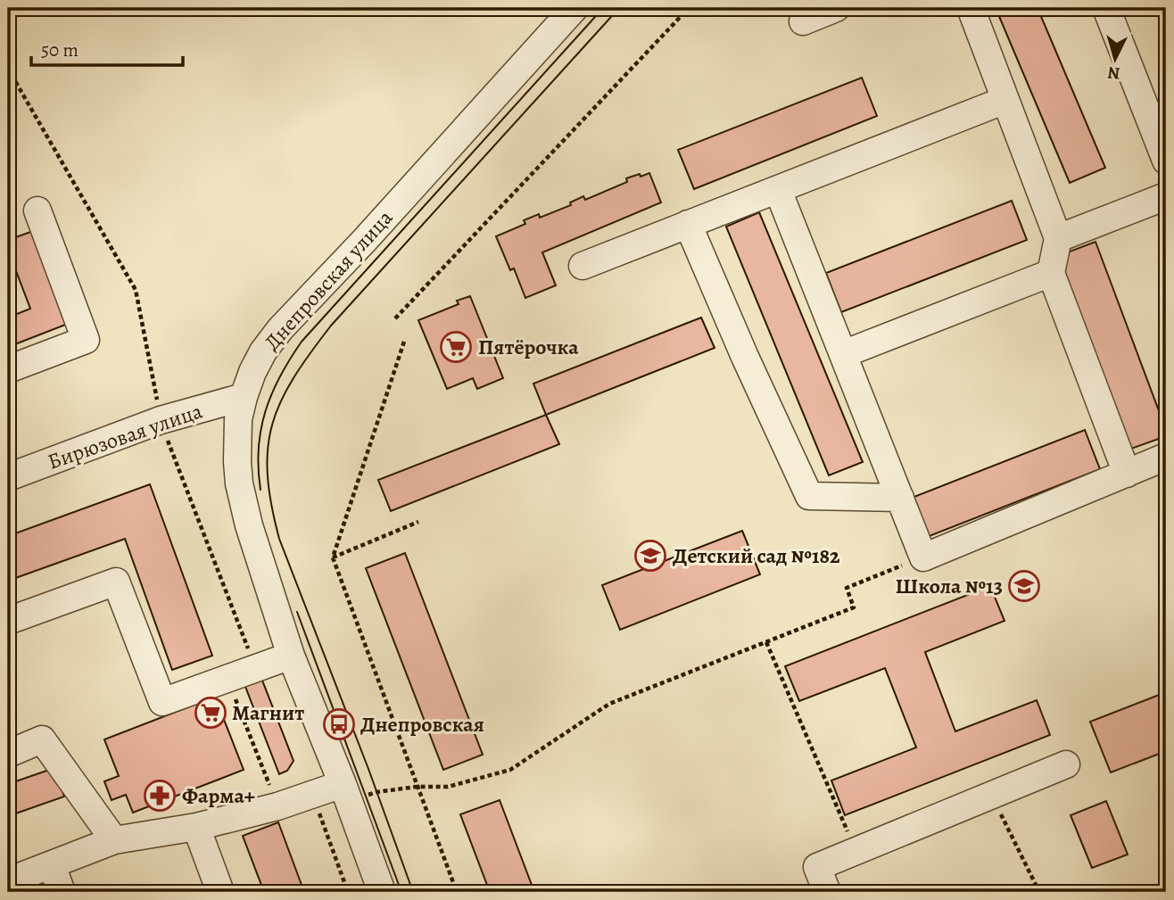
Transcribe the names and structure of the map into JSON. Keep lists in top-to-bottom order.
{
  "streets": {
    "street": ["Днепровская улица", "Бирюзовая улица"]
  },
  "crossings": [
    ["Днепровская улица", "Бирюзовая улица"]
  ],
  "places": {
    "supermarket": ["Пятёрочка", "Магнит"],
    "school or university": ["Детский сад №182", "Школа №13"],
    "bus stop": ["Днепровская"],
    "pharmacy": ["Фарма+"]
  },
  "scale_bar": "50 m",
  "north": "bottom"
}
